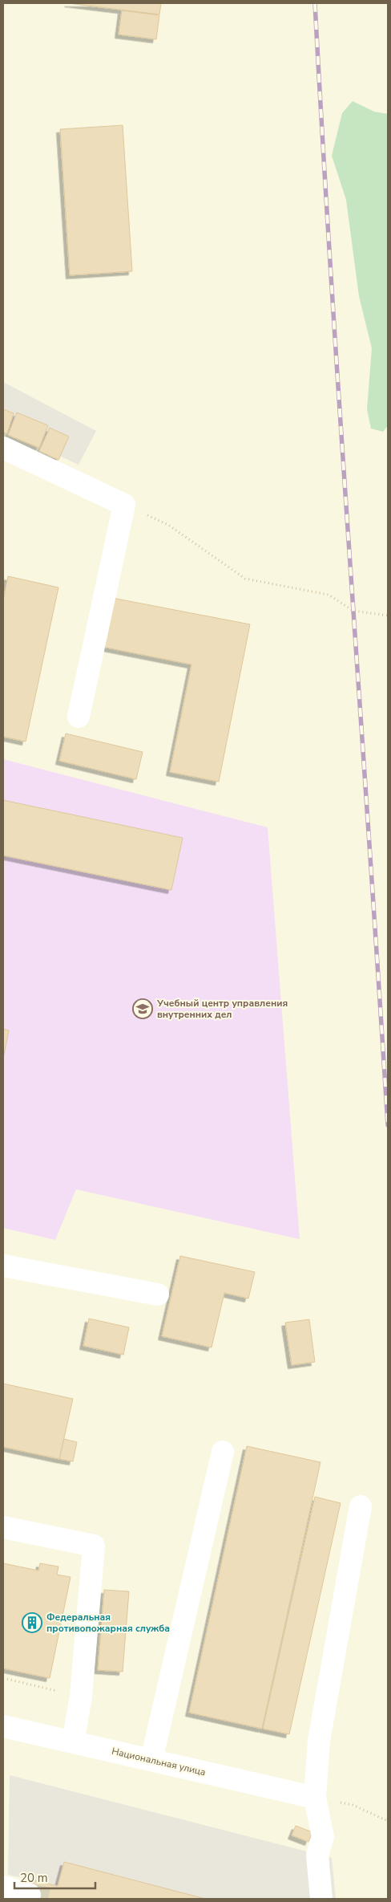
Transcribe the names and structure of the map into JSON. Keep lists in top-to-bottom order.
{
  "streets": {
    "street": ["Национальная улица"]
  },
  "places": {
    "school or university": ["Учебный центр управления внутренних дел"],
    "building": ["Федеральная противопожарная служба"]
  },
  "scale_bar": "20 m"
}
